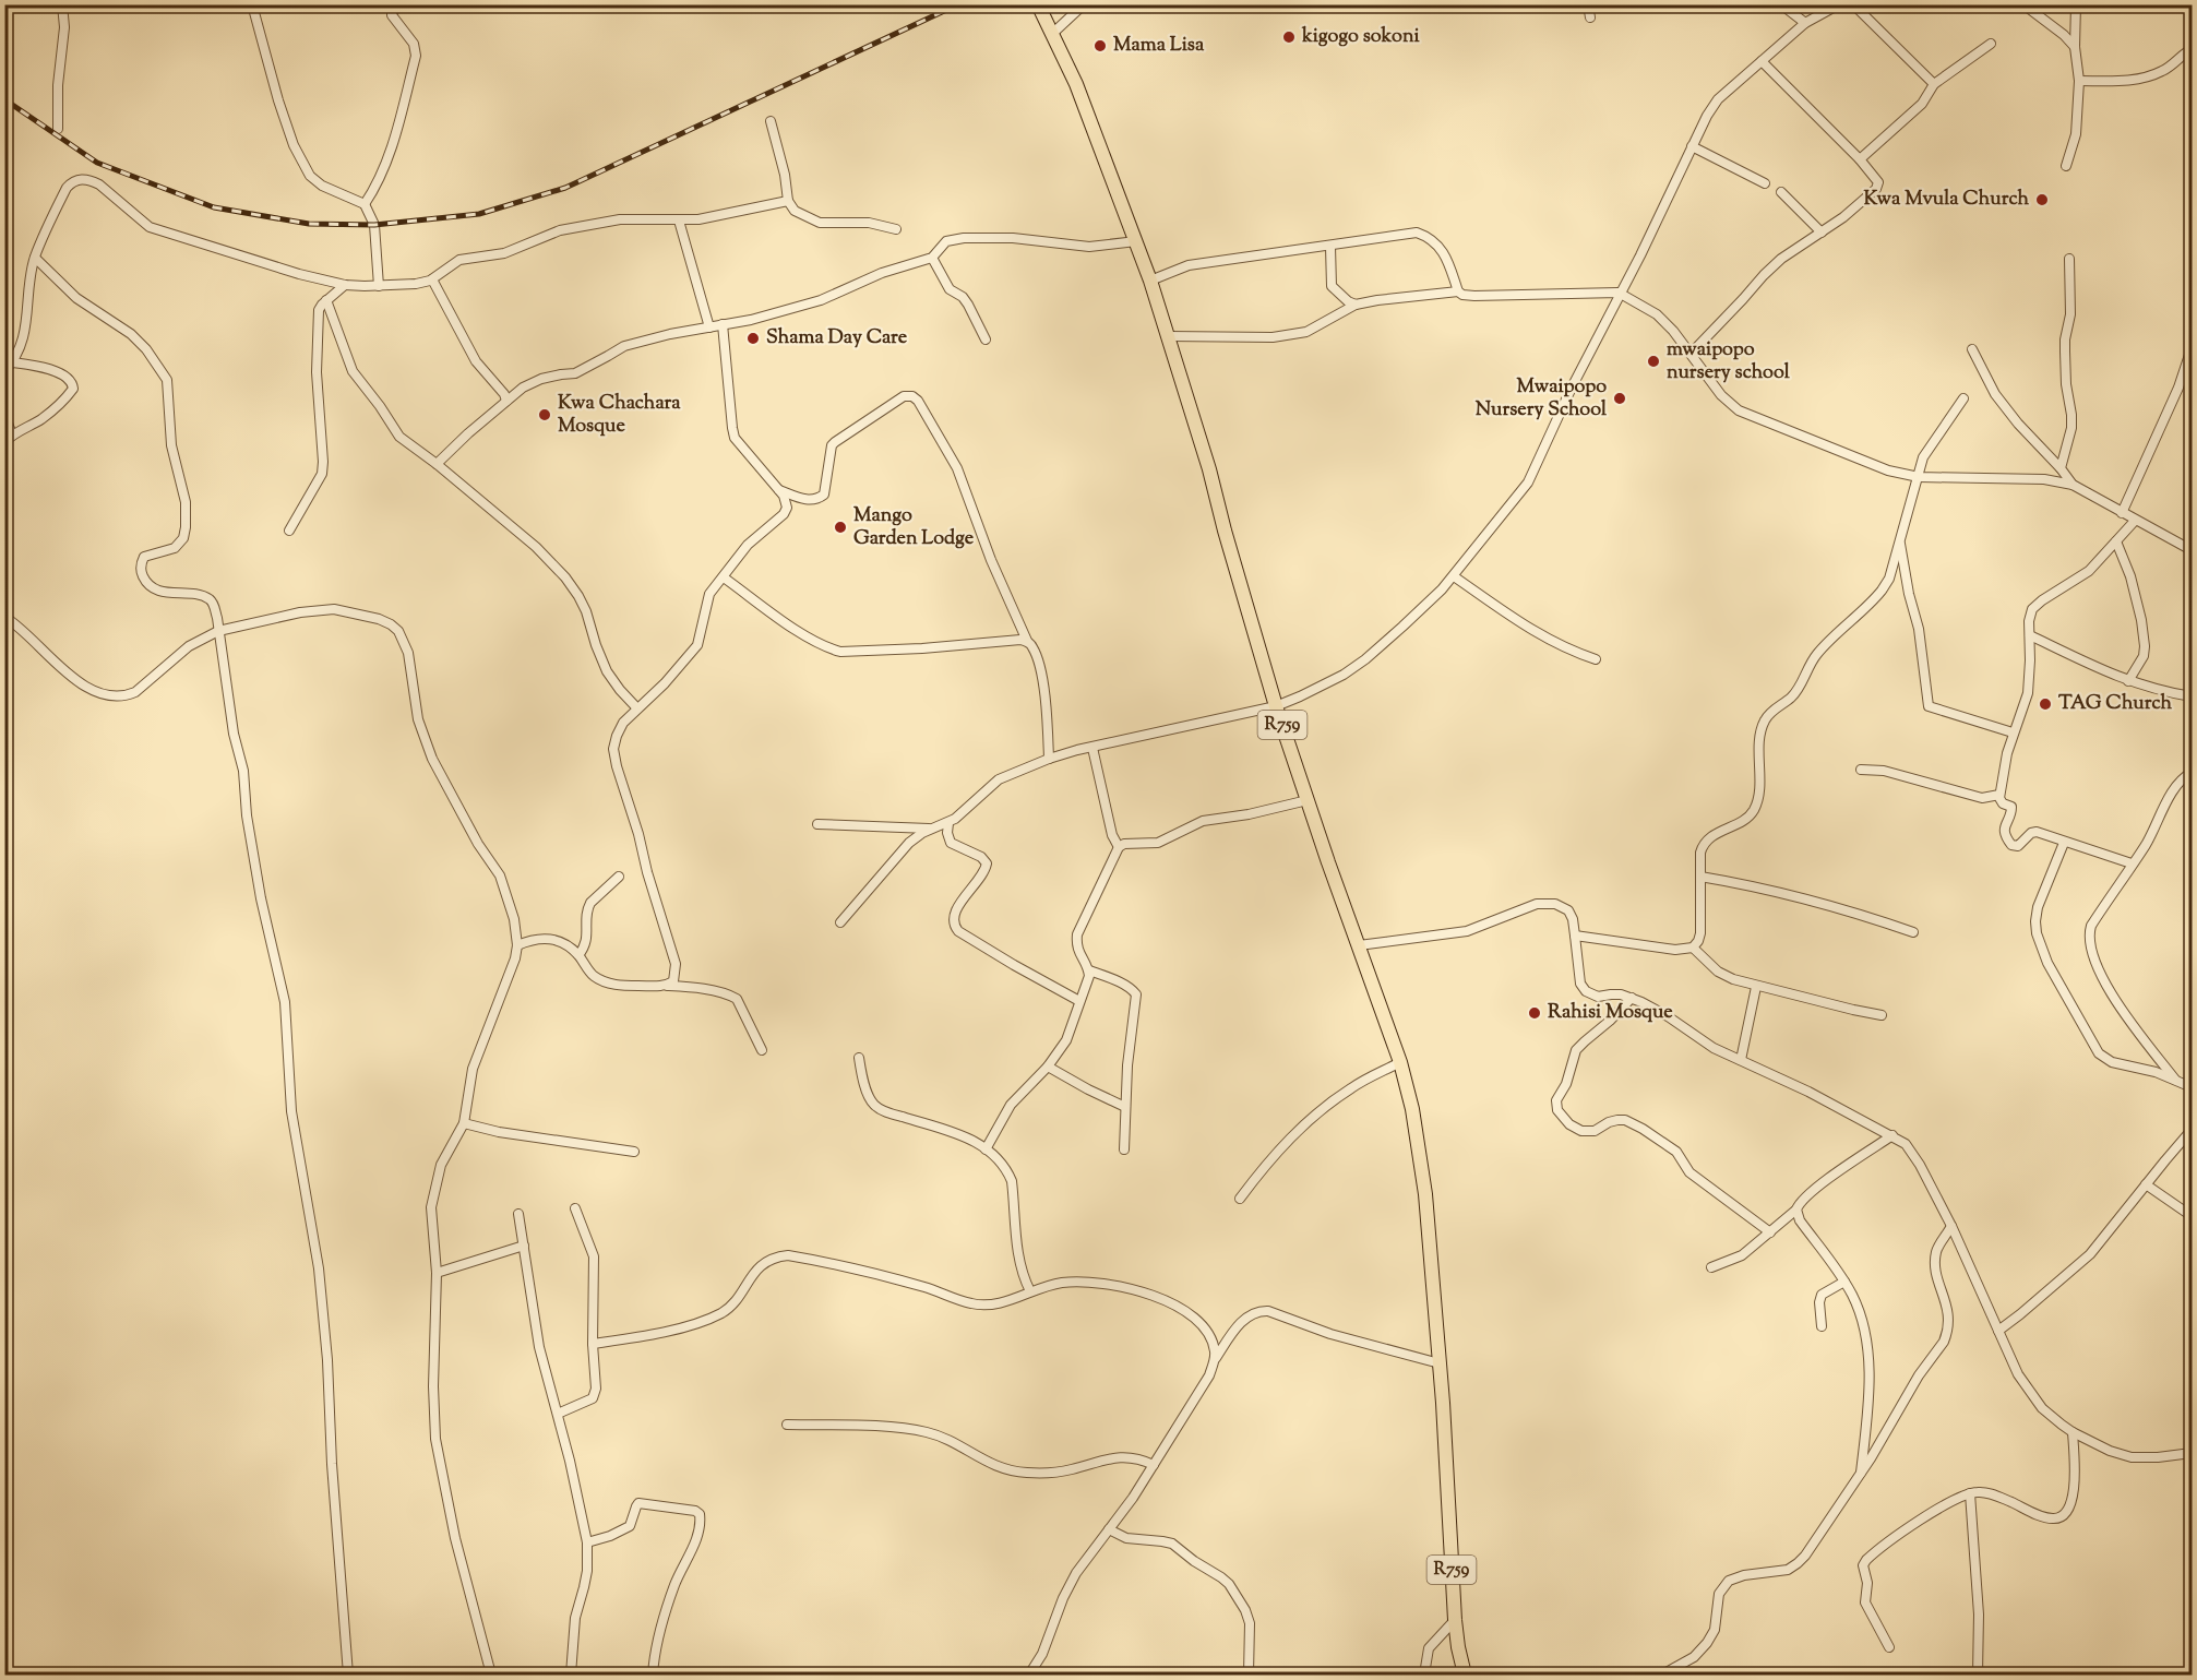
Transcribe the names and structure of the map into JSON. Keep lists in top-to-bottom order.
{
  "streets": {
    "main road": ["R759"]
  },
  "places": [
    "kigogo sokoni",
    "Mama Lisa",
    "Kwa Mvula Church",
    "Shama Day Care",
    "mwaipopo nursery school",
    "Mwaipopo Nursery School",
    "Kwa Chachara Mosque",
    "Mango Garden Lodge",
    "TAG Church",
    "Rahisi Mosque"
  ]
}
